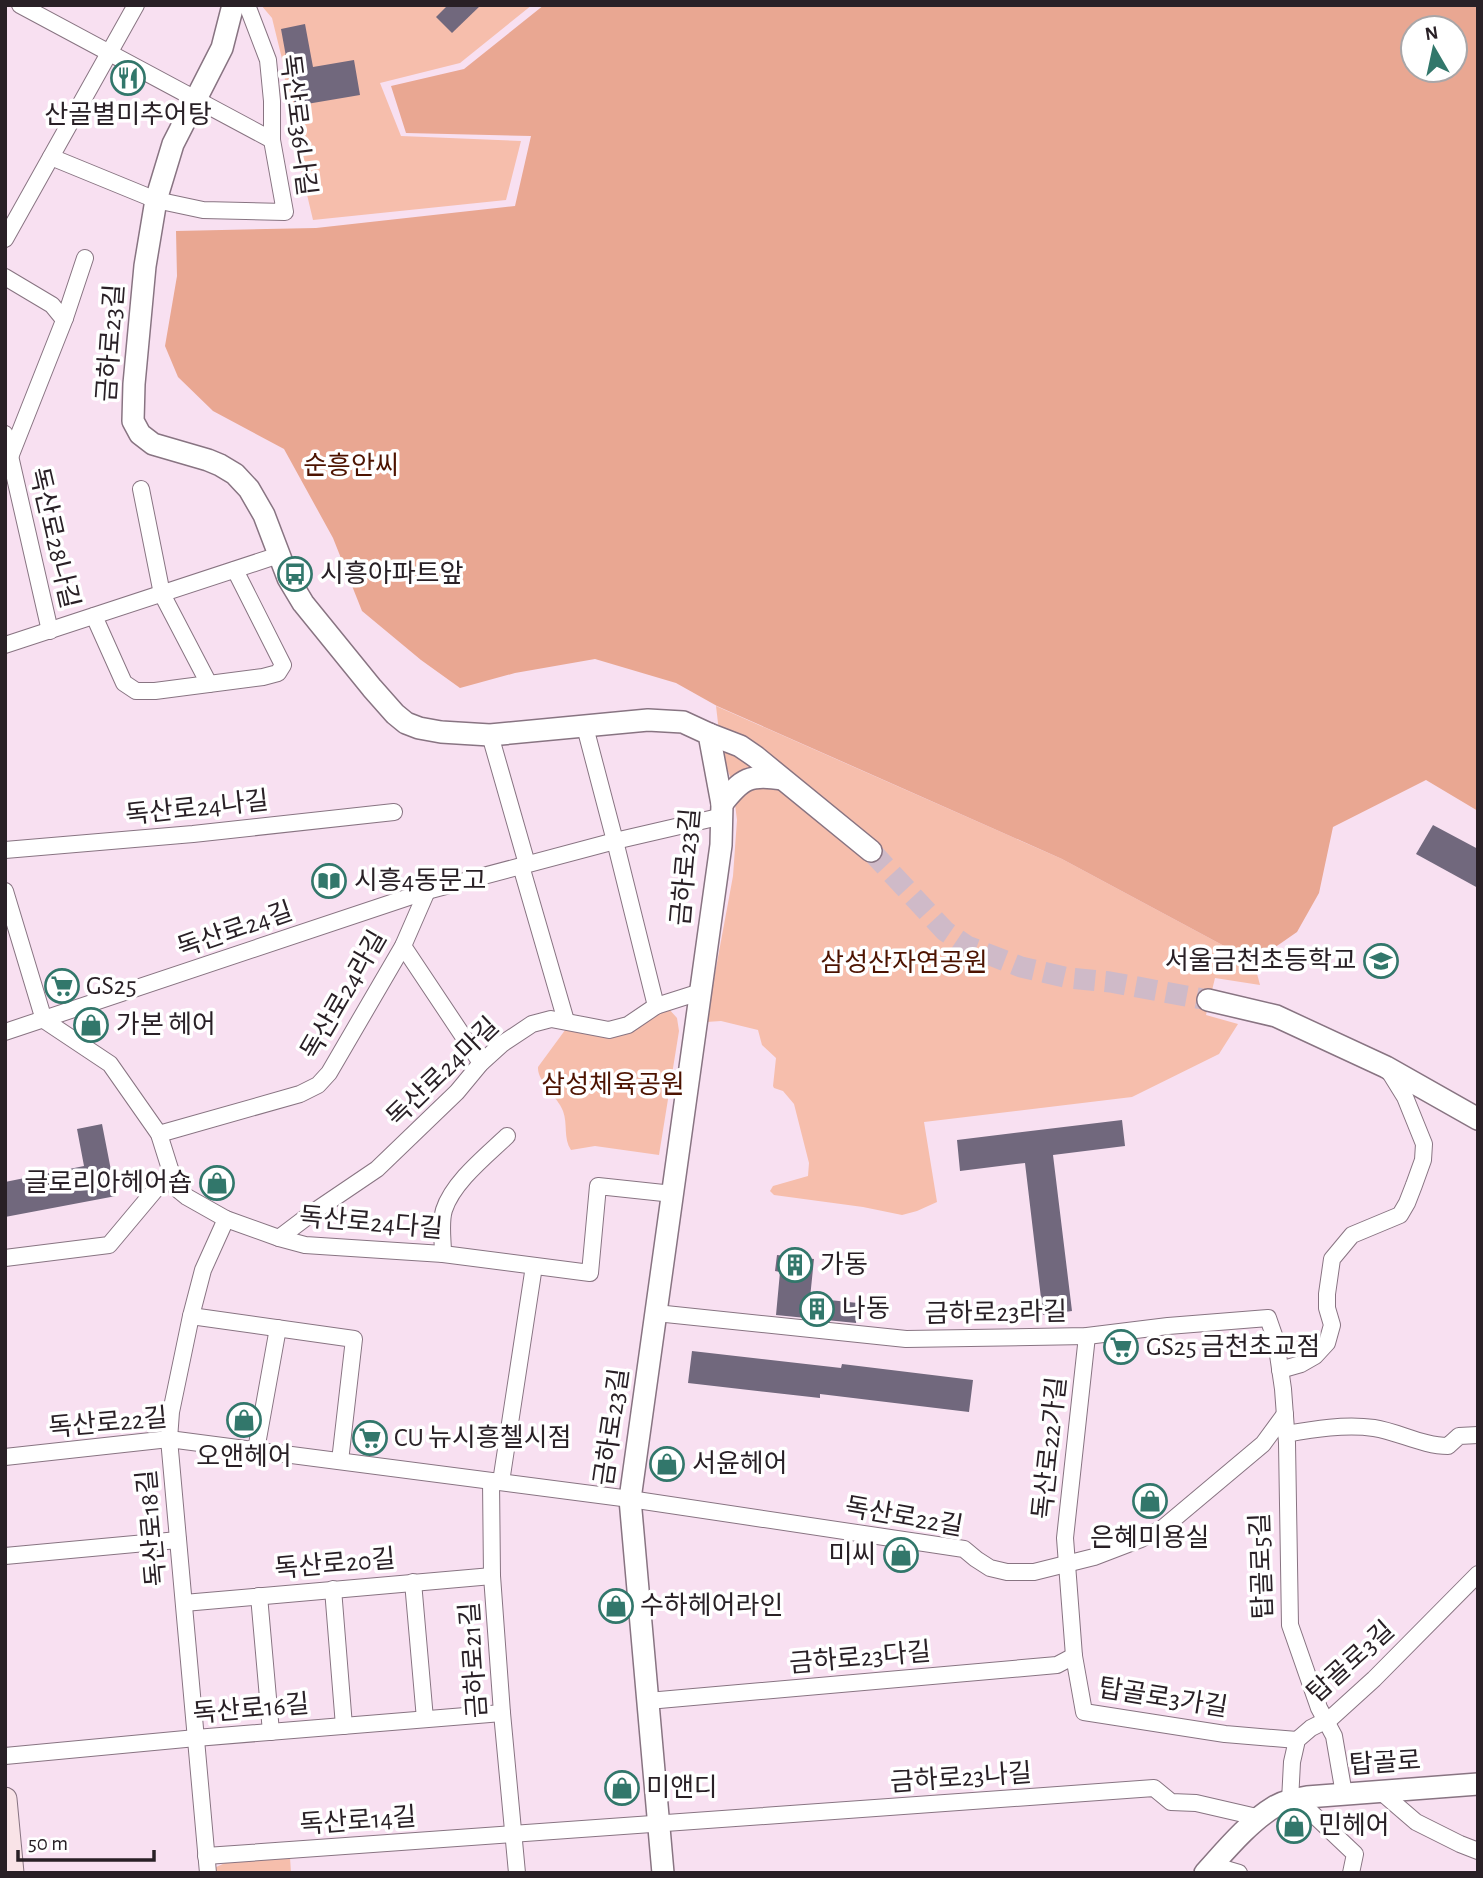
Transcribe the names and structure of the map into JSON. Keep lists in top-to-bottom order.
{
  "streets": {
    "street": [
      "독산로36나길",
      "금하로23길",
      "독산로28나길",
      "독산로24나길",
      "독산로24길",
      "독산로24라길",
      "독산로24마길",
      "독산로24다길",
      "금하로23라길",
      "독산로22길",
      "독산로22가길",
      "독산로18길",
      "독산로20길",
      "탑골로5길",
      "금하로23다길",
      "금하로21길",
      "탑골로3길",
      "탑골로3가길",
      "독산로16길",
      "탑골로",
      "금하로23나길",
      "독산로14길"
    ]
  },
  "crossings": [
    ["독산로36나길", "금하로23길"],
    ["금하로23길", "독산로24길"],
    ["금하로23길", "독산로24마길"],
    ["금하로23길", "독산로24다길"],
    ["금하로23길", "금하로23라길"],
    ["금하로23길", "독산로22길"],
    ["금하로23길", "금하로23다길"],
    ["금하로23길", "금하로23나길"],
    ["독산로24길", "독산로24라길"],
    ["독산로24길", "독산로24다길"],
    ["독산로24라길", "독산로24다길"],
    ["독산로24마길", "독산로24다길"],
    ["독산로24다길", "독산로18길"],
    ["금하로23라길", "독산로22가길"],
    ["금하로23라길", "탑골로5길"],
    ["독산로22길", "독산로22가길"],
    ["독산로22길", "독산로18길"],
    ["독산로22길", "탑골로5길"],
    ["독산로22길", "금하로21길"],
    ["독산로22길", "탑골로3가길"],
    ["독산로22가길", "탑골로5길"],
    ["독산로22가길", "탑골로3가길"],
    ["독산로18길", "독산로20길"],
    ["독산로18길", "독산로16길"],
    ["독산로18길", "독산로14길"],
    ["독산로20길", "금하로21길"],
    ["탑골로5길", "탑골로3길"],
    ["탑골로5길", "탑골로"],
    ["금하로23다길", "탑골로3가길"],
    ["금하로21길", "독산로16길"],
    ["금하로21길", "독산로14길"],
    ["탑골로3길", "탑골로3가길"],
    ["탑골로", "금하로23나길"]
  ],
  "parks": ["순흥안씨", "삼성산자연공원", "삼성체육공원"],
  "places": {
    "restaurant": ["산골별미추어탕"],
    "bus stop": ["시흥아파트앞"],
    "library": ["시흥4동문고"],
    "school or university": ["서울금천초등학교"],
    "supermarket": ["GS25", "GS25 금천초교점", "CU 뉴시흥첼시점"],
    "shop": [
      "가본 헤어",
      "글로리아헤어숍",
      "오앤헤어",
      "서윤헤어",
      "은혜미용실",
      "미씨",
      "수하헤어라인",
      "미앤디",
      "민헤어"
    ],
    "building": ["가동", "나동"]
  },
  "scale_bar": "50 m",
  "north": "top"
}
